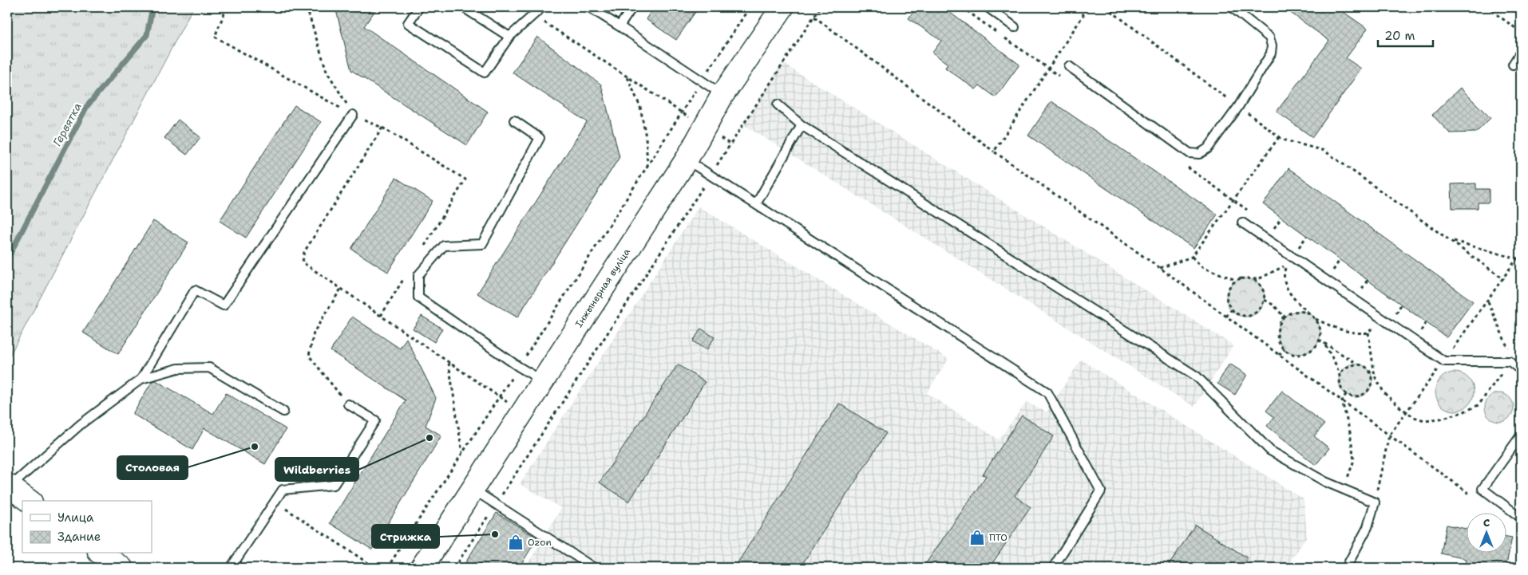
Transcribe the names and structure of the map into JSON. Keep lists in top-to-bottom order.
{
  "streets": {
    "street": ["Інжынерная вуліца"]
  },
  "water": ["Гервятка"],
  "places": {
    "other": ["Wildberries", "Столовая", "Стрижка"],
    "shop": ["ПТО", "Ozon"]
  },
  "legend": ["Улица", "Здание"],
  "scale_bar": "20 m",
  "north": "top"
}
